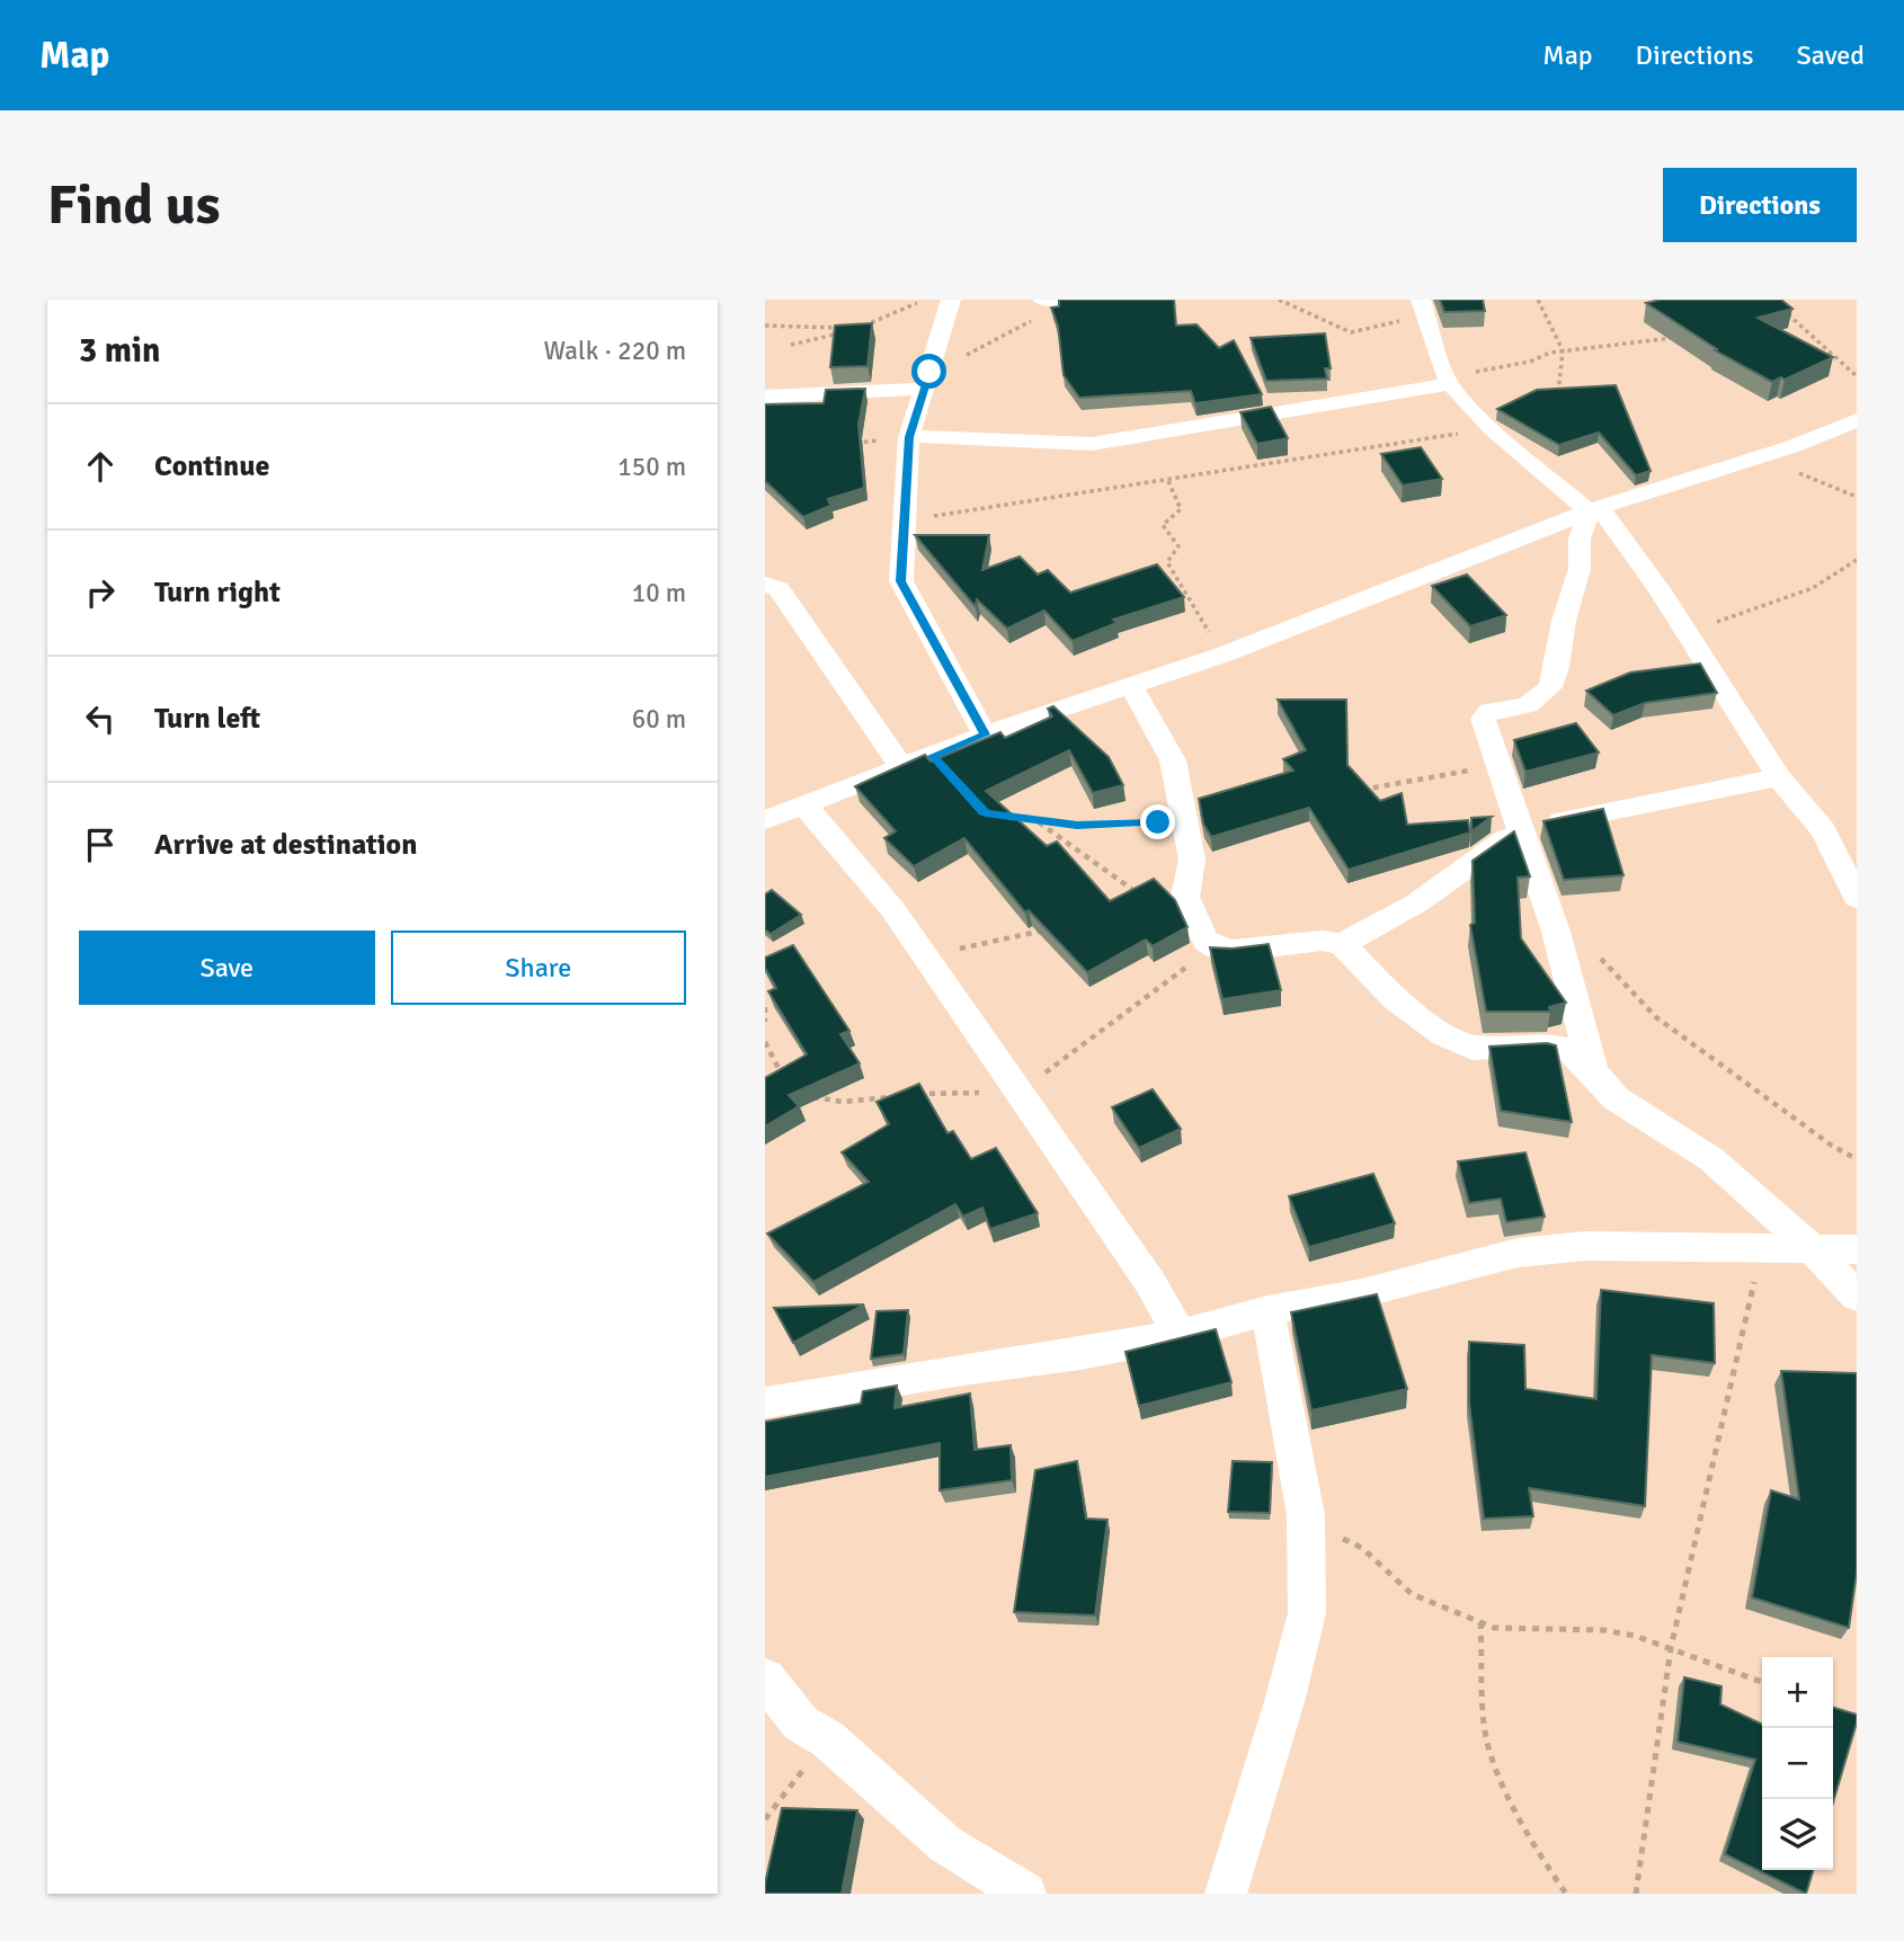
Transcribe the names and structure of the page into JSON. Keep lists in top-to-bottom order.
{
  "page": {
    "header": "Map",
    "nav": ["Map", "Directions", "Saved"],
    "buttons": [
      "Directions",
      ["Save", "Share"]
    ],
    "title": "Find us",
    "heading": ["3 min", "Walk · 220 m"],
    "list": [
      ["Continue", "150 m"],
      ["Turn right", "10 m"],
      ["Turn left", "60 m"],
      "Arrive at destination"
    ],
    "map_buttons": ["+", "−"]
  }
}
